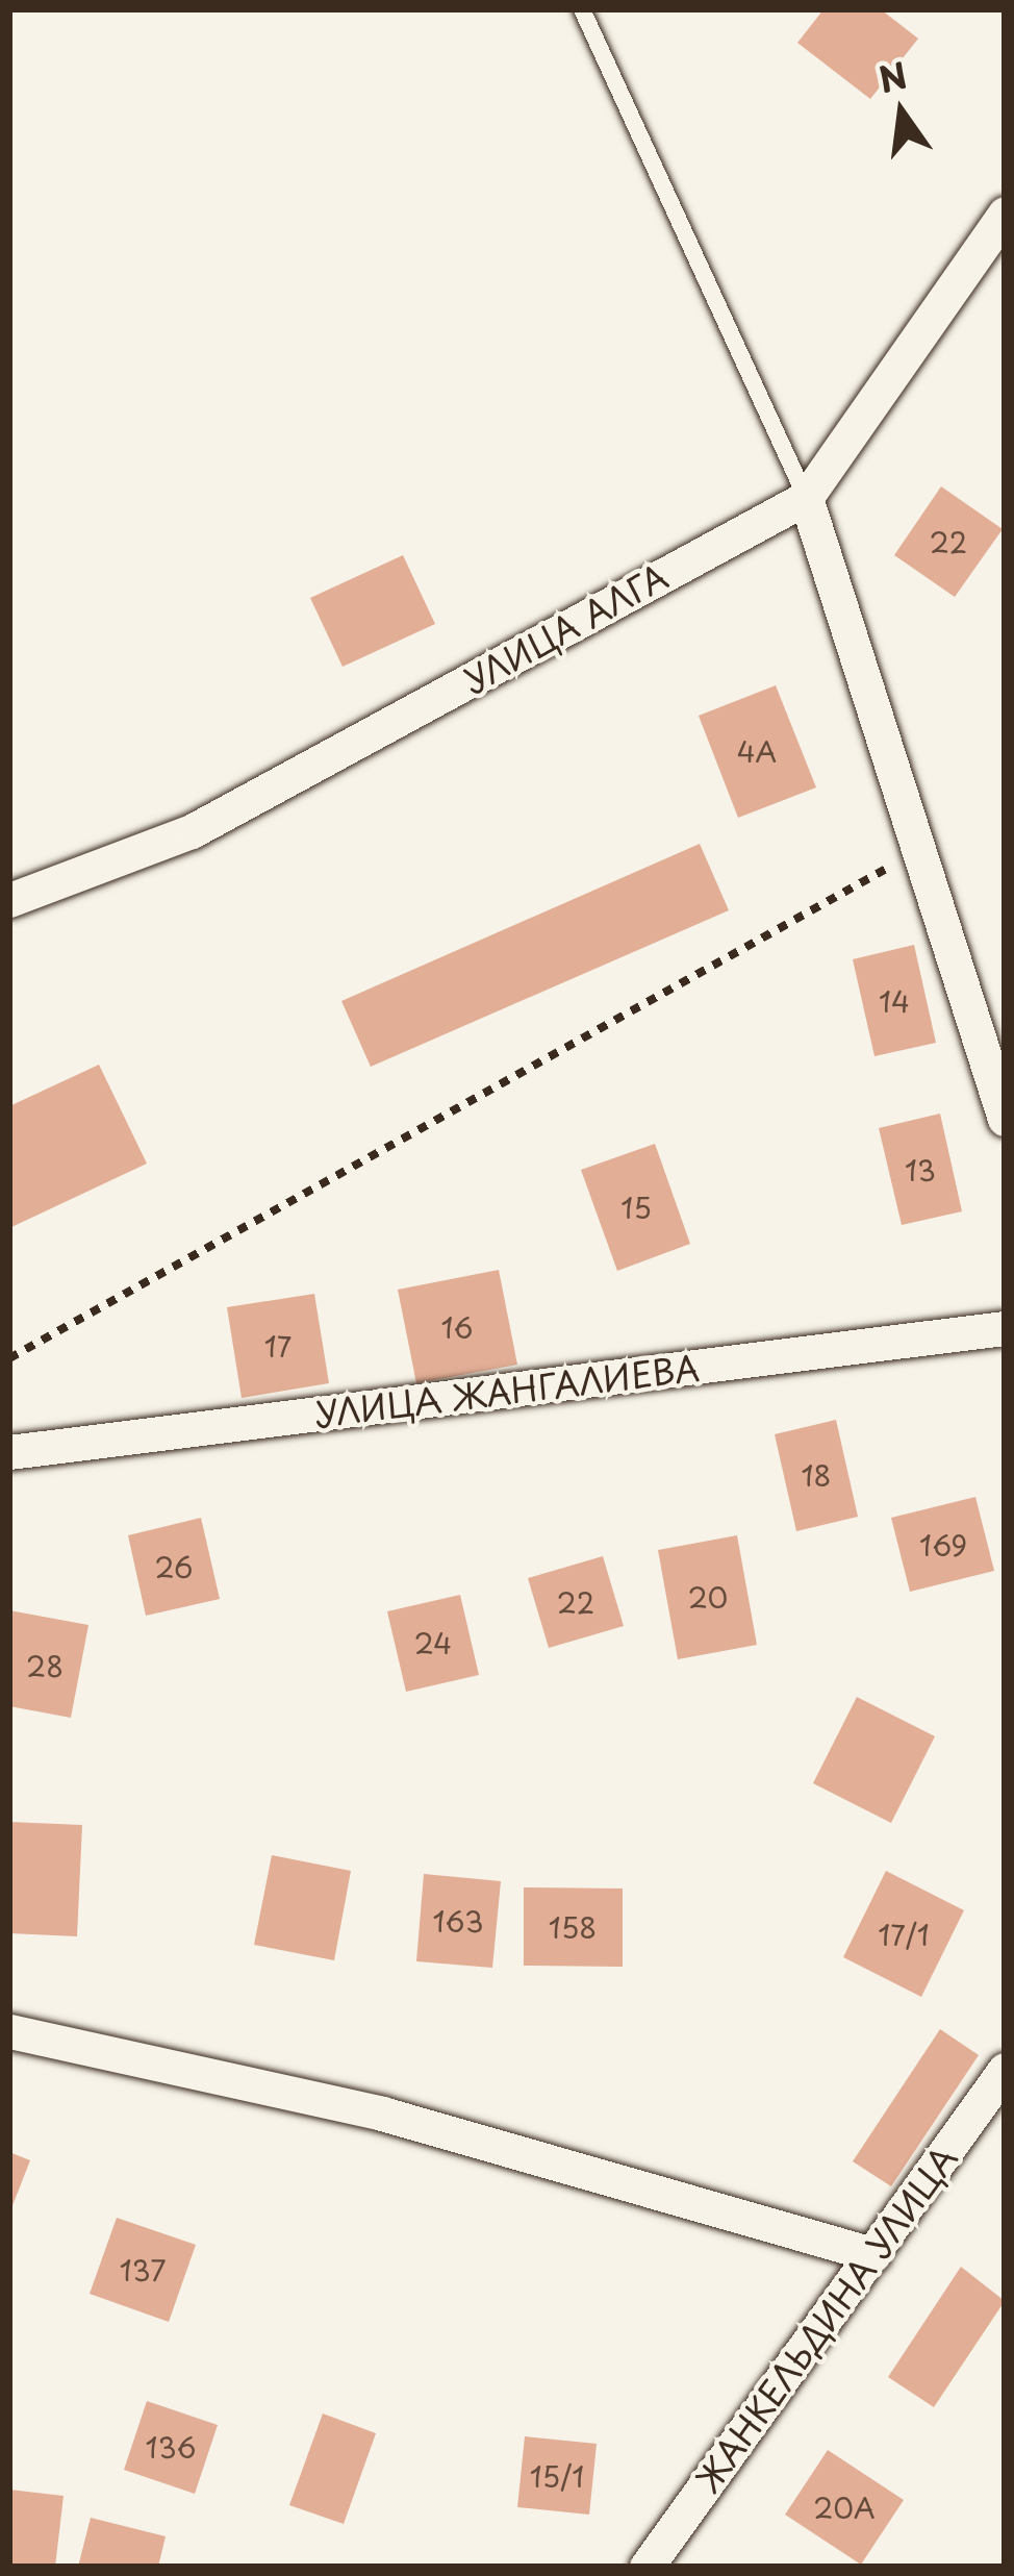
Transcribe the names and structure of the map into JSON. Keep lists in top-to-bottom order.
{
  "streets": {
    "street": ["УЛИЦА АЛГА", "УЛИЦА ЖАНГАЛИЕВА", "ЖАНКЕЛЬДИНА УЛИЦА"]
  },
  "house_numbers": [
    "22",
    "4А",
    "14",
    "13",
    "15",
    "16",
    "17",
    "18",
    "169",
    "26",
    "20",
    "22",
    "24",
    "28",
    "163",
    "158",
    "17/1",
    "137",
    "136",
    "15/1",
    "20А"
  ],
  "north": "top"
}
